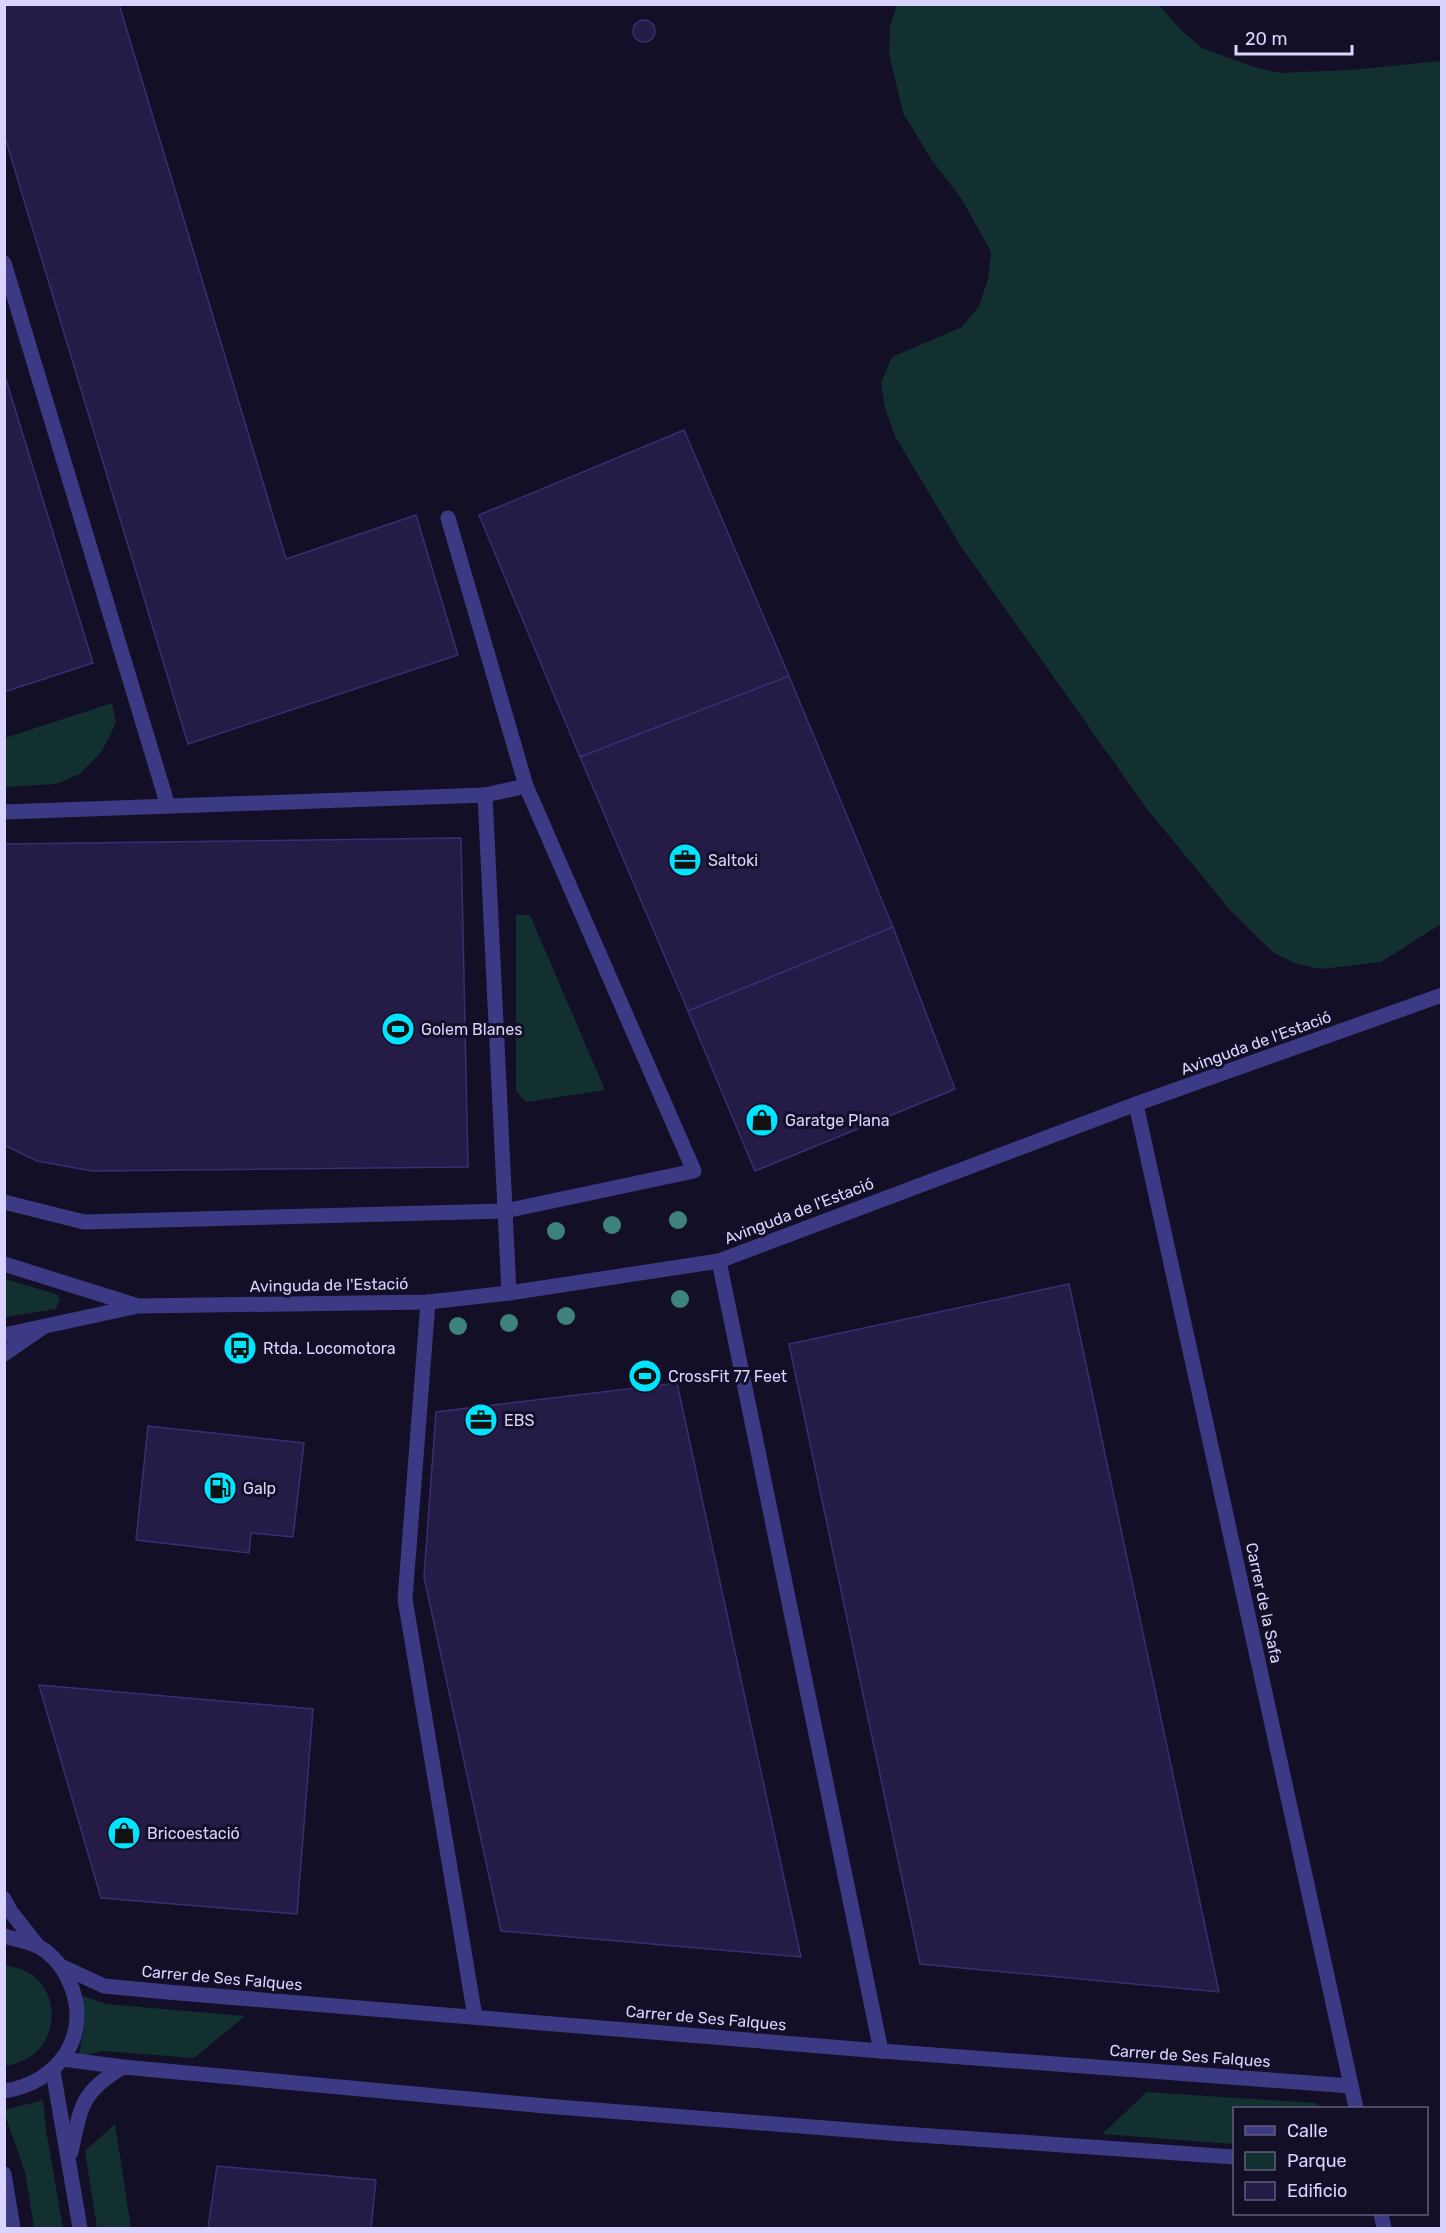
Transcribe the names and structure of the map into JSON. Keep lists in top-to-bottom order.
{
  "streets": {
    "street": ["Avinguda de l'Estació", "Carrer de la Safa", "Carrer de Ses Falques"]
  },
  "crossings": [
    ["Avinguda de l'Estació", "Carrer de la Safa"],
    ["Carrer de la Safa", "Carrer de Ses Falques"]
  ],
  "places": {
    "office": ["Saltoki", "EBS"],
    "sports": ["Golem Blanes", "CrossFit 77 Feet"],
    "shop": ["Garatge Plana", "Bricoestació"],
    "bus stop": ["Rtda. Locomotora"],
    "fuel station": ["Galp"]
  },
  "legend": ["Calle", "Parque", "Edificio"],
  "scale_bar": "20 m"
}
